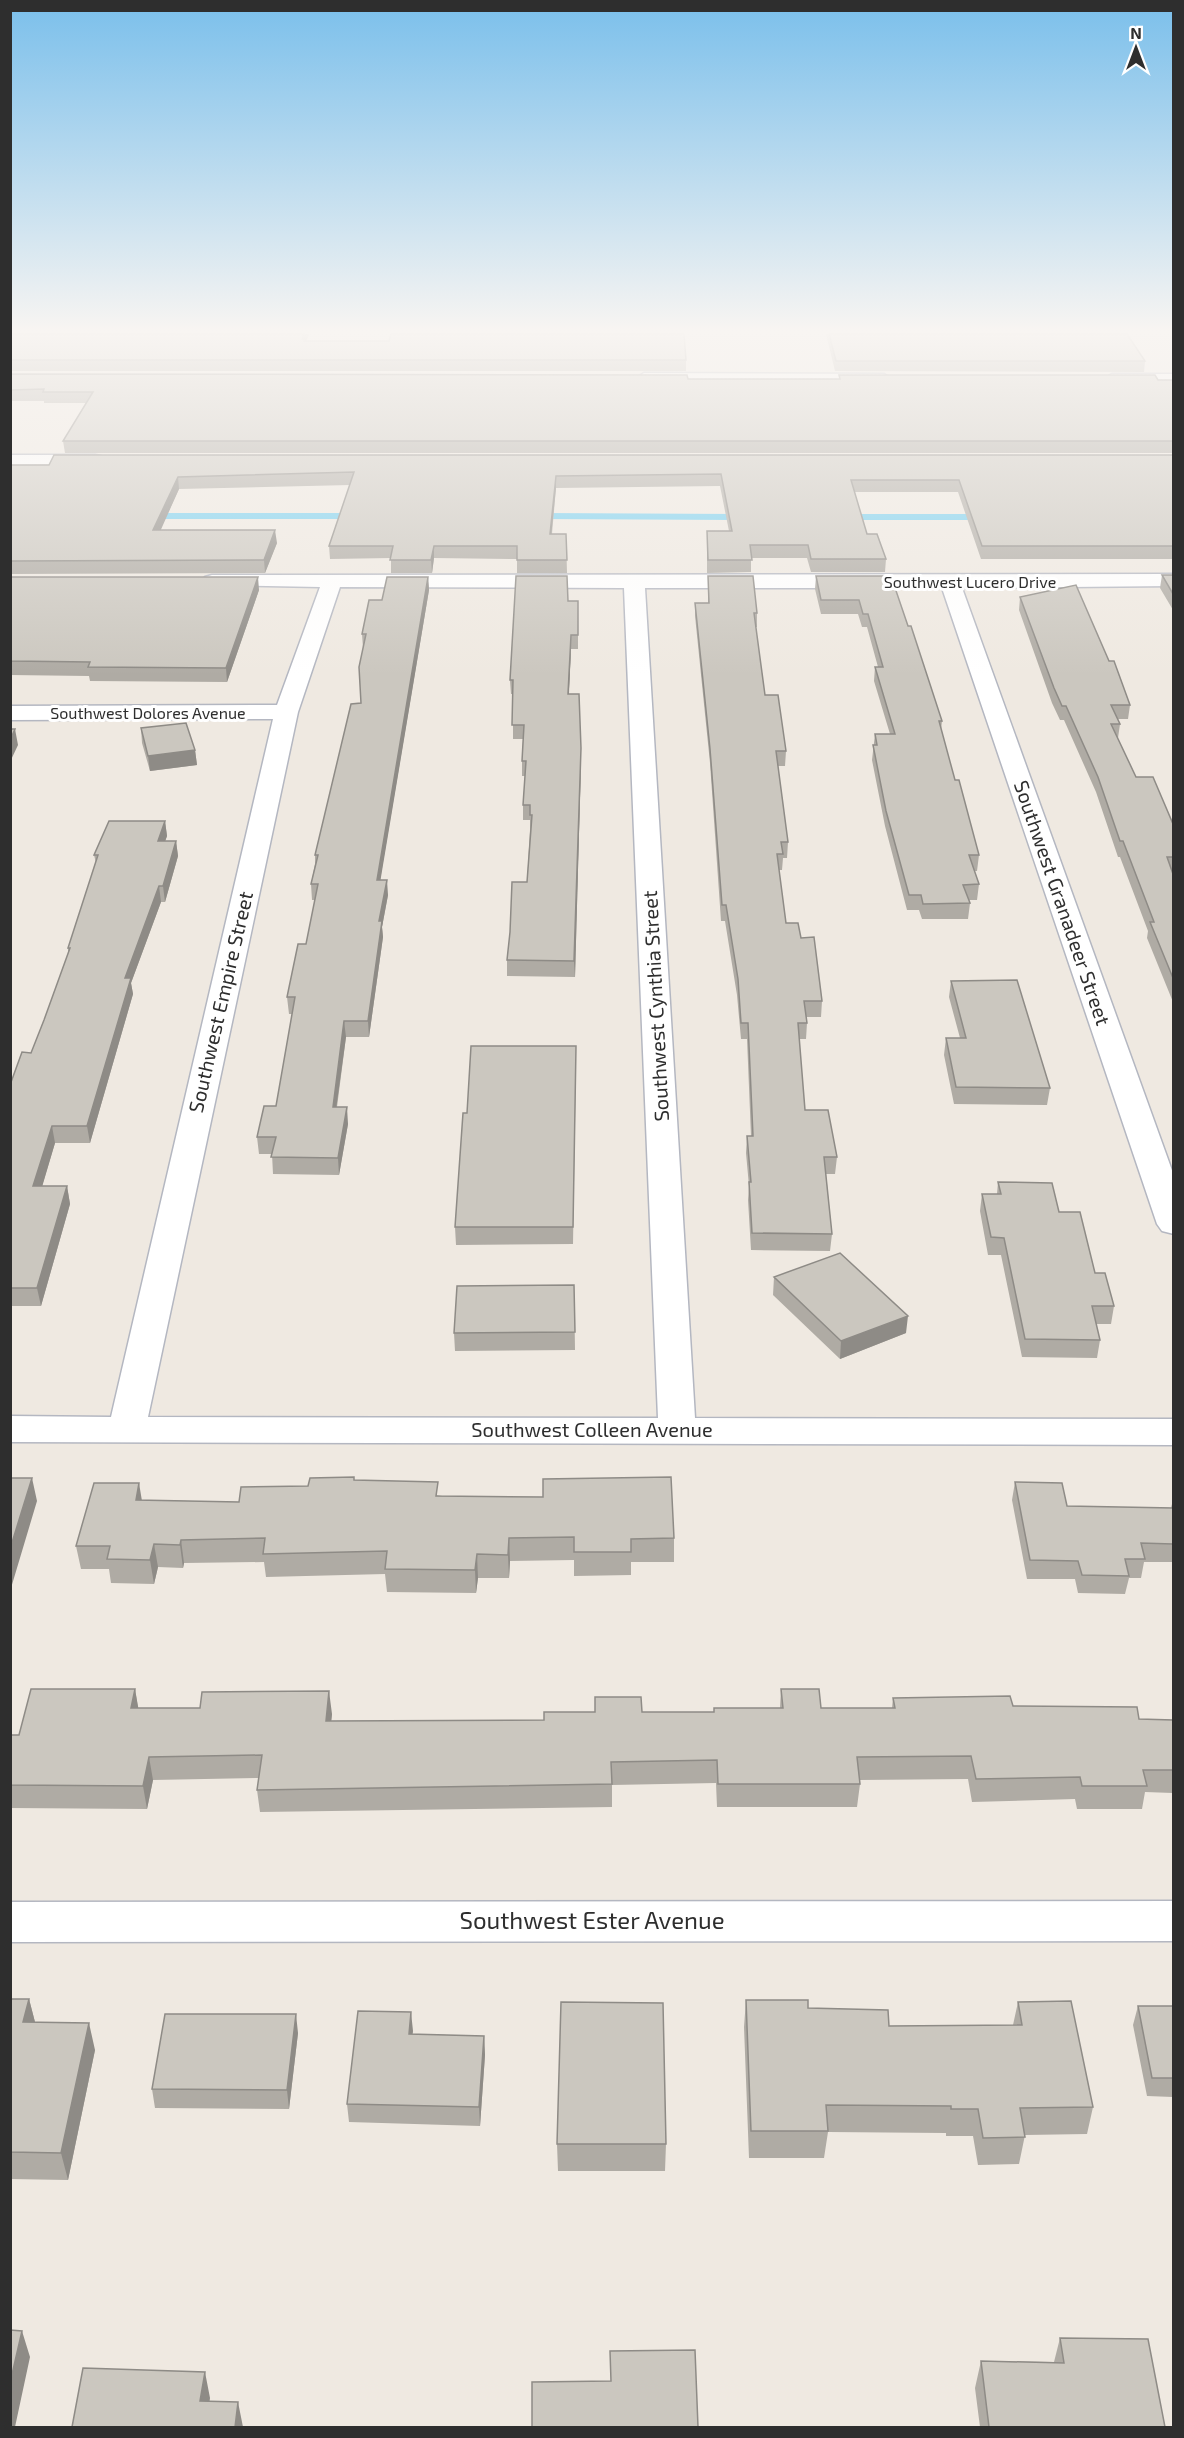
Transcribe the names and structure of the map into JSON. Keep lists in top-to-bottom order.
{
  "streets": {
    "street": [
      "Southwest Lucero Drive",
      "Southwest Dolores Avenue",
      "Southwest Granadeer Street",
      "Southwest Empire Street",
      "Southwest Cynthia Street",
      "Southwest Colleen Avenue",
      "Southwest Ester Avenue"
    ]
  },
  "crossings": [
    ["Southwest Lucero Drive", "Southwest Granadeer Street"],
    ["Southwest Lucero Drive", "Southwest Empire Street"],
    ["Southwest Lucero Drive", "Southwest Cynthia Street"],
    ["Southwest Dolores Avenue", "Southwest Empire Street"],
    ["Southwest Empire Street", "Southwest Colleen Avenue"],
    ["Southwest Cynthia Street", "Southwest Colleen Avenue"]
  ],
  "north": "top"
}
